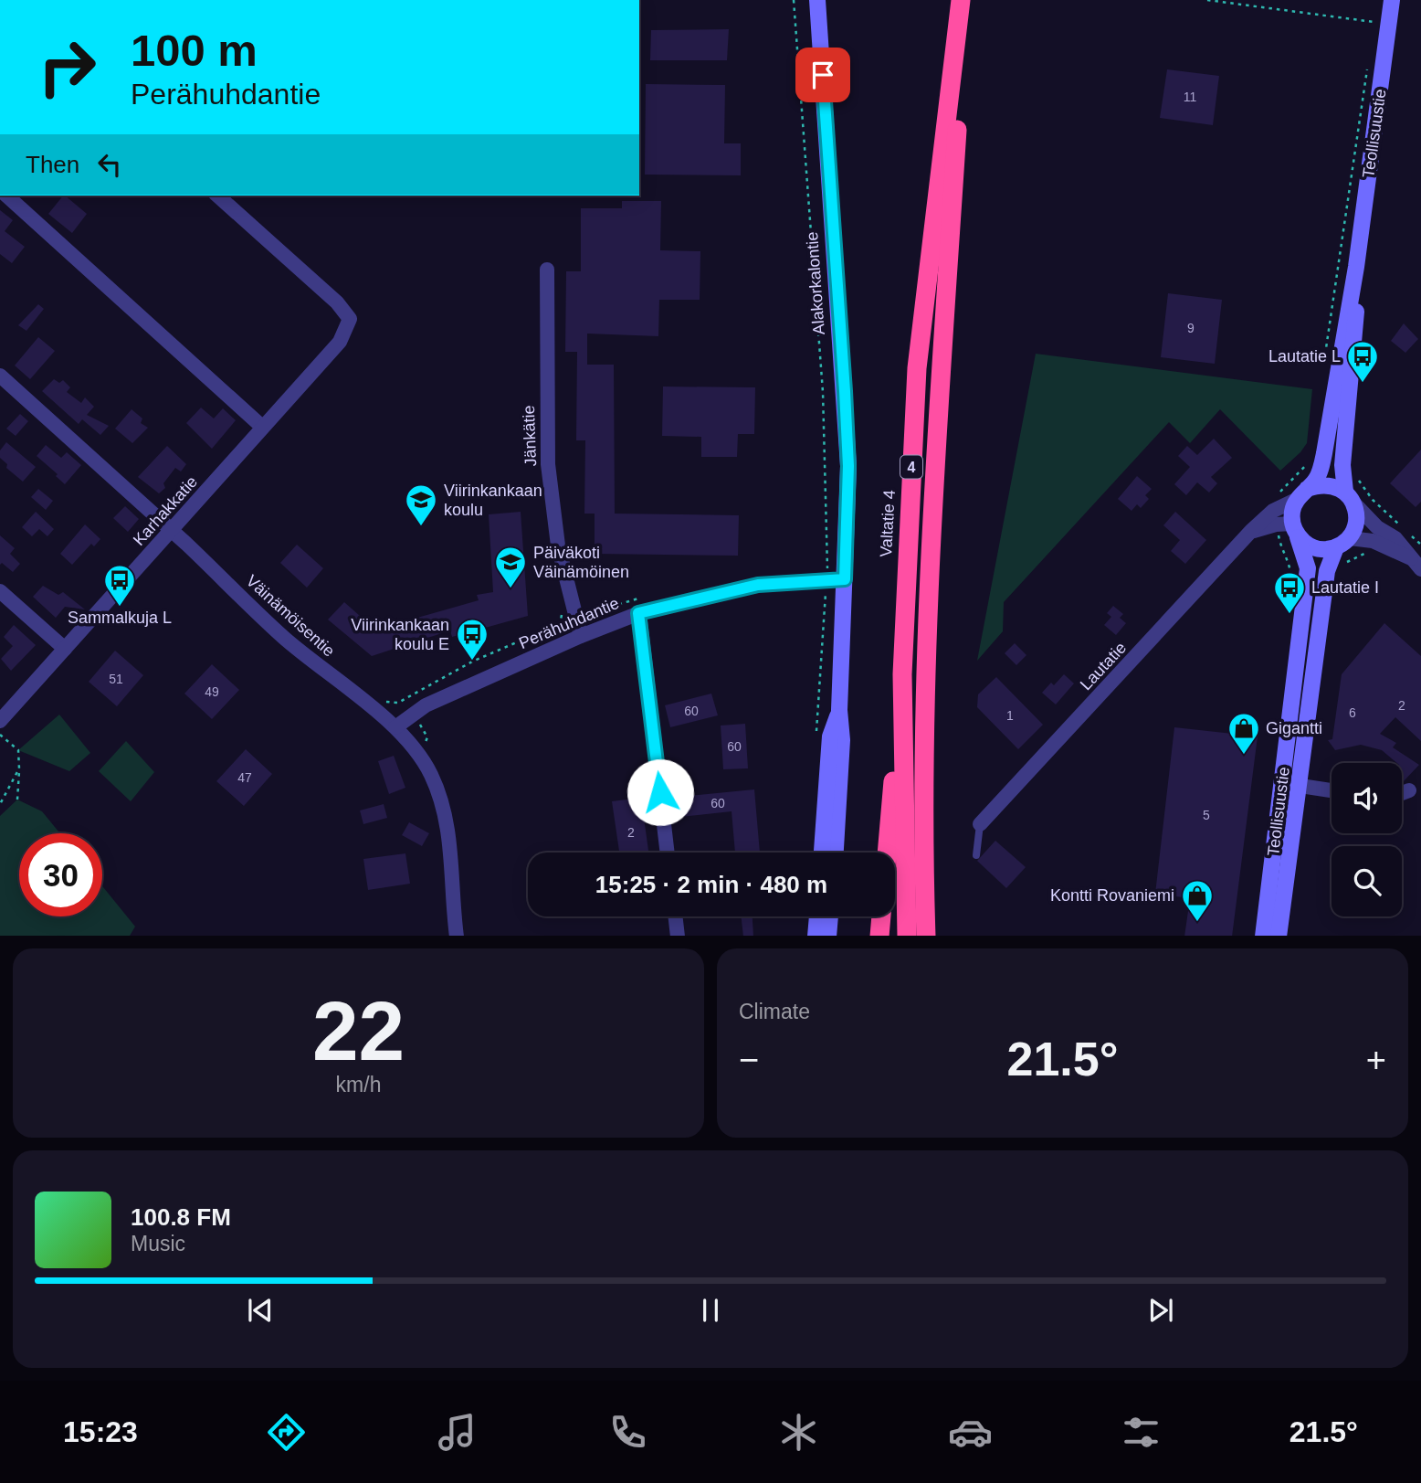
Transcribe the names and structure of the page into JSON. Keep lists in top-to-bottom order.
{
  "streets": {
    "highway": ["4", "Valtatie 4"],
    "street": [
      "Teollisuustie",
      "Alakorkalontie",
      "Jänkätie",
      "Karhakkatie",
      "Väinämöisentie",
      "Perähuhdantie",
      "Lautatie"
    ]
  },
  "crossings": [
    ["Teollisuustie", "Lautatie"],
    ["Alakorkalontie", "Perähuhdantie"],
    ["Jänkätie", "Perähuhdantie"],
    ["Karhakkatie", "Väinämöisentie"],
    ["Väinämöisentie", "Perähuhdantie"]
  ],
  "places": {
    "bus stop": [
      "Lautatie L",
      "Sammalkuja L",
      "Lautatie I",
      "Viirinkankaan koulu E"
    ],
    "school or university": ["Viirinkankaan koulu", "Päiväkoti Väinämöinen"],
    "shop": ["Gigantti", "Kontti Rovaniemi"]
  },
  "house_numbers": [
    "11",
    "9",
    "51",
    "49",
    "2",
    "60",
    "6",
    "1",
    "60",
    "47",
    "60",
    "5",
    "2"
  ],
  "page": {
    "turn": ["100 m", "Perähuhdantie"],
    "then": "Then",
    "limit": "30",
    "trip": "15:25 · 2 min · 480 m",
    "tile": [
      ["22", "km/h"],
      "Climate"
    ],
    "heat": ["−", "21.5°", "+"],
    "song": ["100.8 FM", "Music"],
    "tabs": ["15:23", "21.5°"]
  }
}
